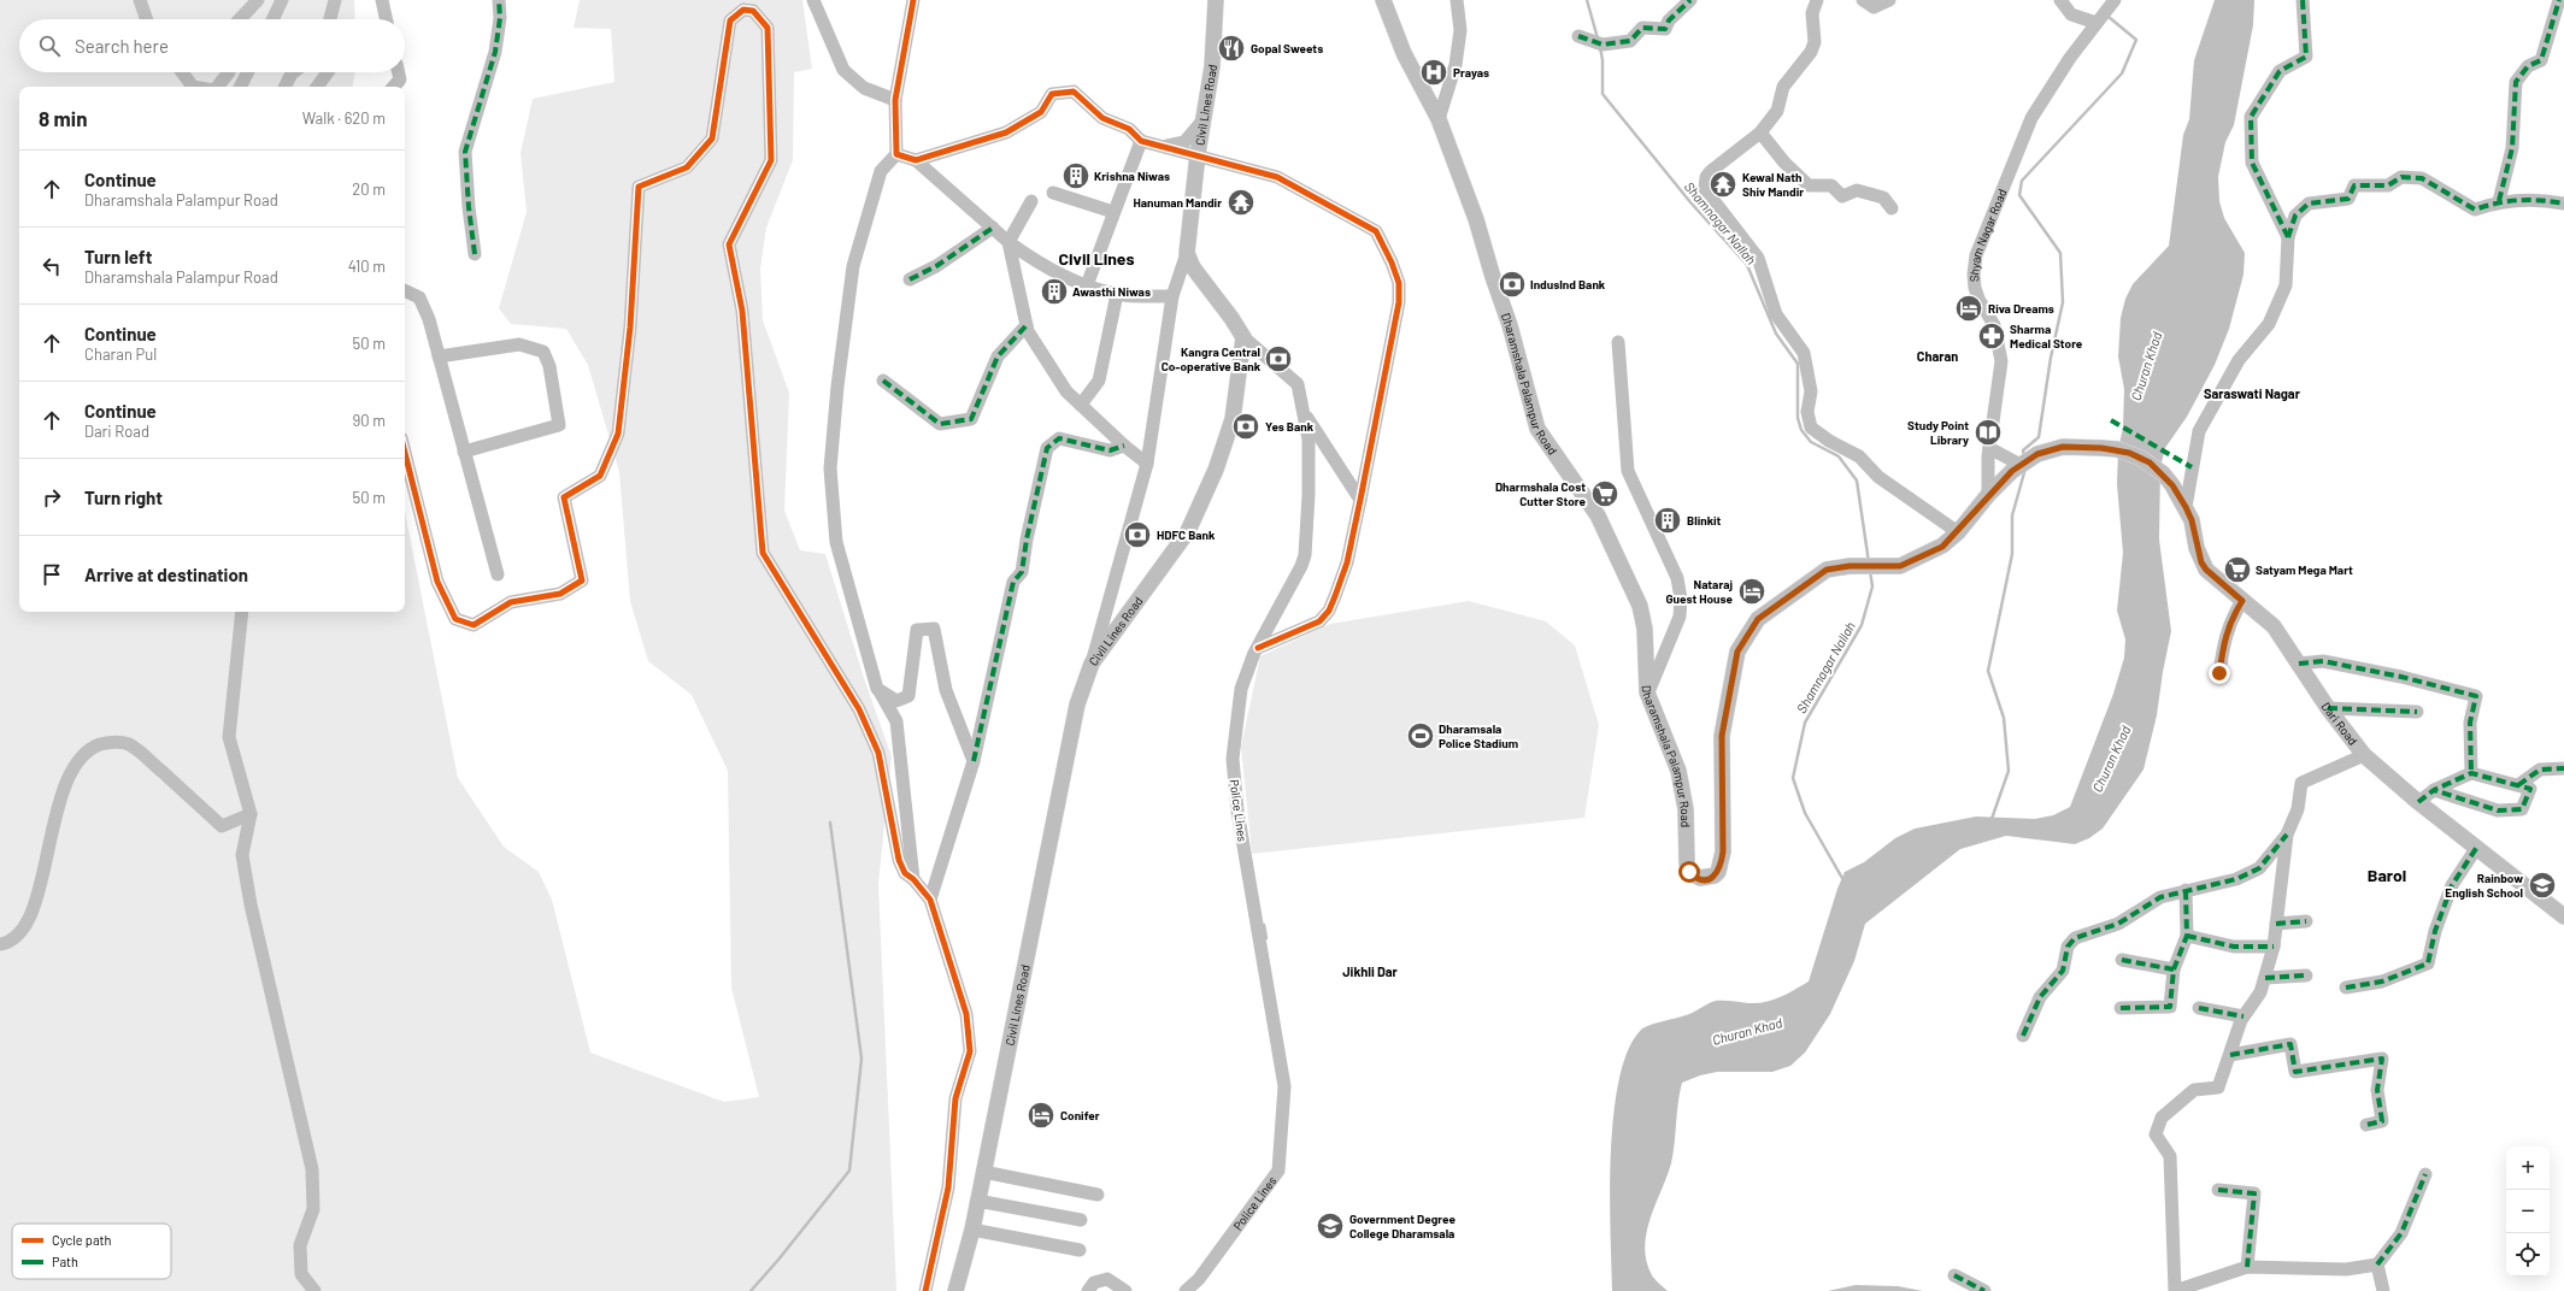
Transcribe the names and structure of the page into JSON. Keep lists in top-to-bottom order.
{
  "streets": {
    "main road": ["Civil Lines Road", "Dharamshala Palampur Road", "Dari Road"],
    "street": ["Shyam Nagar Road", "Police Lines"]
  },
  "crossings": [
    ["Civil Lines Road", "Police Lines"],
    ["Shyam Nagar Road", "Dharamshala Palampur Road"],
    ["Dharamshala Palampur Road", "Dari Road"]
  ],
  "districts": [
    "Civil Lines",
    "Charan",
    "Saraswati Nagar",
    "Barol",
    "Jikhli Dar"
  ],
  "water": ["Shamnagar Nallah", "Churan Khad"],
  "places": {
    "restaurant": ["Gopal Sweets"],
    "hospital": ["Prayas"],
    "building": ["Krishna Niwas", "Awasthi Niwas", "Blinkit"],
    "temple": ["Kewal Nath Shiv Mandir", "Hanuman Mandir"],
    "bank": [
      "IndusInd Bank",
      "Kangra Central Co-operative Bank",
      "Yes Bank",
      "HDFC Bank"
    ],
    "hotel": ["Riva Dreams", "Nataraj Guest House", "Conifer"],
    "pharmacy": ["Sharma Medical Store"],
    "library": ["Study Point Library"],
    "supermarket": ["Dharmshala Cost Cutter Store", "Satyam Mega Mart"],
    "sports": ["Dharamsala Police Stadium"],
    "school or university": ["Rainbow English School", "Government Degree College Dharamsala"]
  },
  "legend": ["Cycle path", "Path"],
  "page": {
    "search": "Search here",
    "heading": ["8 min", "Walk · 620 m"],
    "list": [
      ["Continue", "Dharamshala Palampur Road", "20 m"],
      ["Turn left", "Dharamshala Palampur Road", "410 m"],
      ["Continue", "Charan Pul", "50 m"],
      ["Continue", "Dari Road", "90 m"],
      ["Turn right", "50 m"],
      "Arrive at destination"
    ],
    "map_buttons": ["+", "−"]
  }
}
